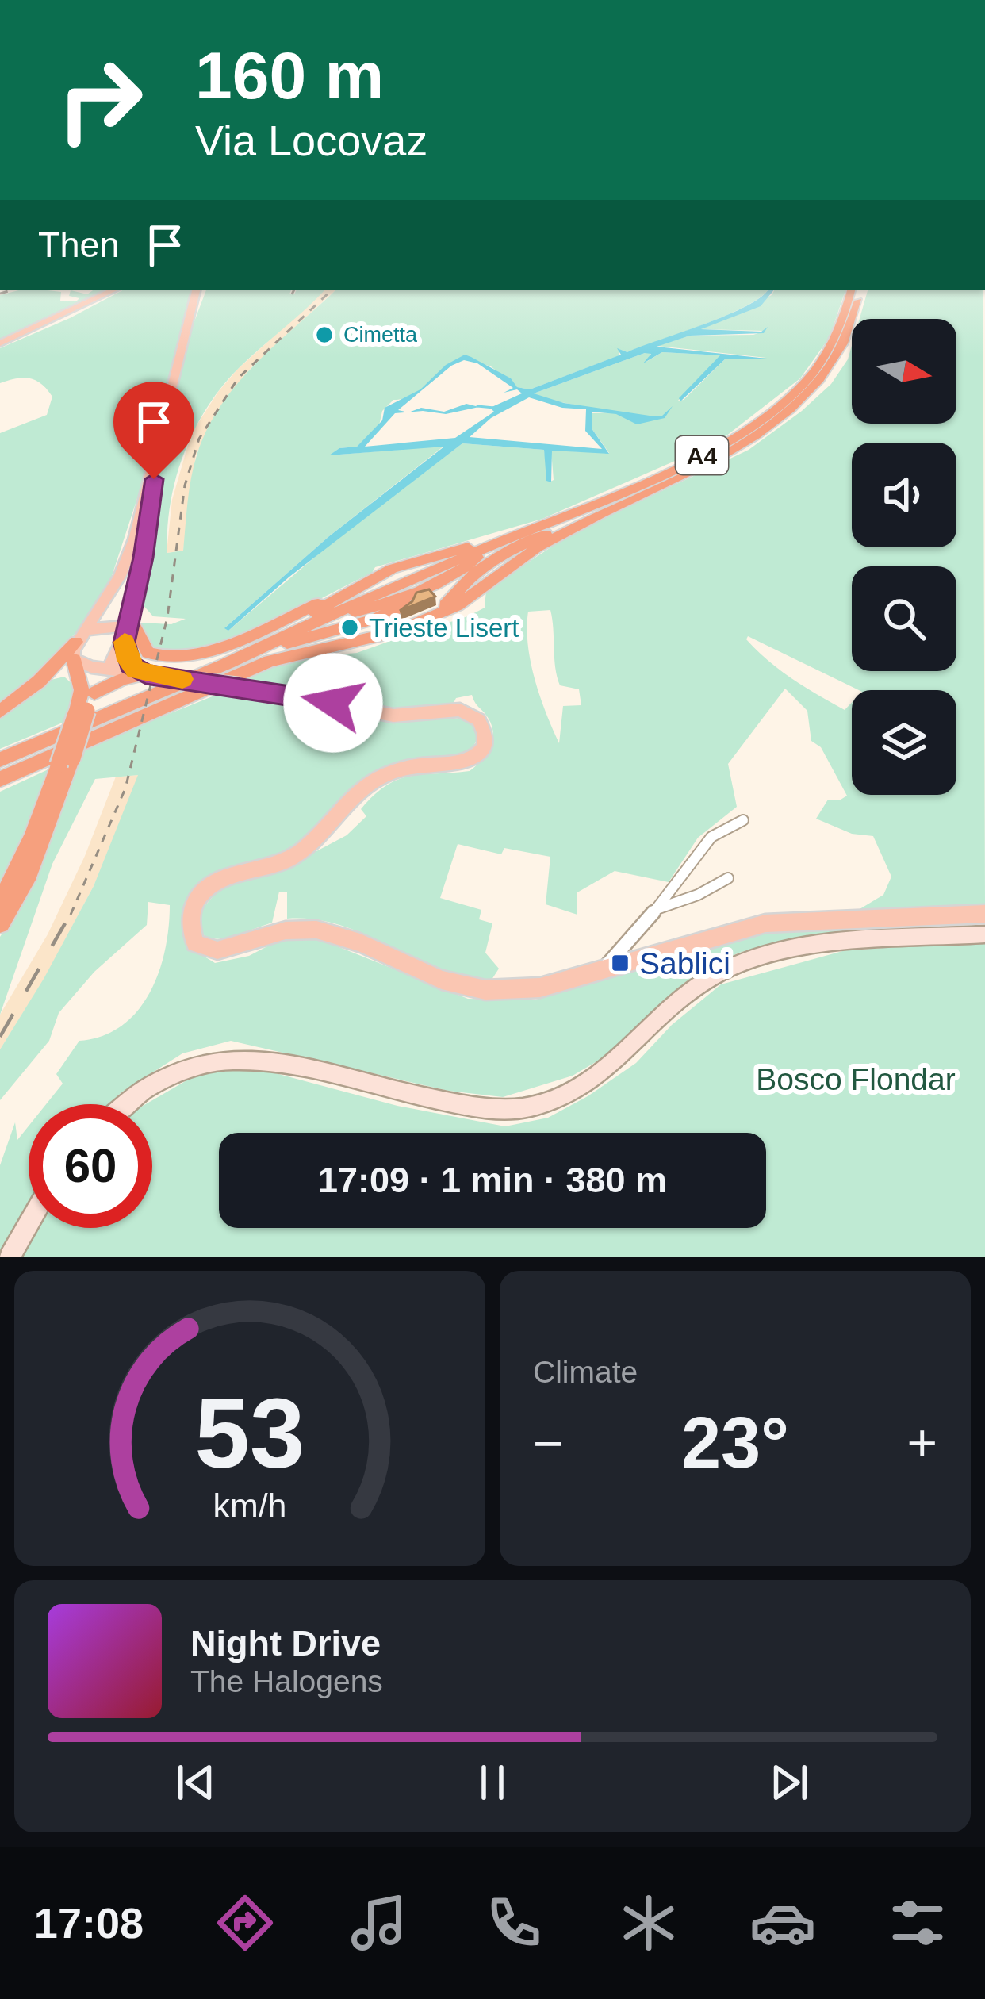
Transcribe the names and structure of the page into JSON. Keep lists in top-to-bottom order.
{
  "streets": {
    "highway": ["A4"]
  },
  "parks": ["Bosco Flondar"],
  "places": {
    "other": ["Cimetta", "Trieste Lisert"],
    "transit": ["Sablici"]
  },
  "north": "right",
  "page": {
    "turn": ["160 m", "Via Locovaz"],
    "then": "Then",
    "limit": "60",
    "trip": "17:09 · 1 min · 380 m",
    "tile": "Climate",
    "heat": ["−", "23°", "+"],
    "song": ["Night Drive", "The Halogens"],
    "tabs": "17:08",
    "gauge": ["53", "km/h"]
  }
}
